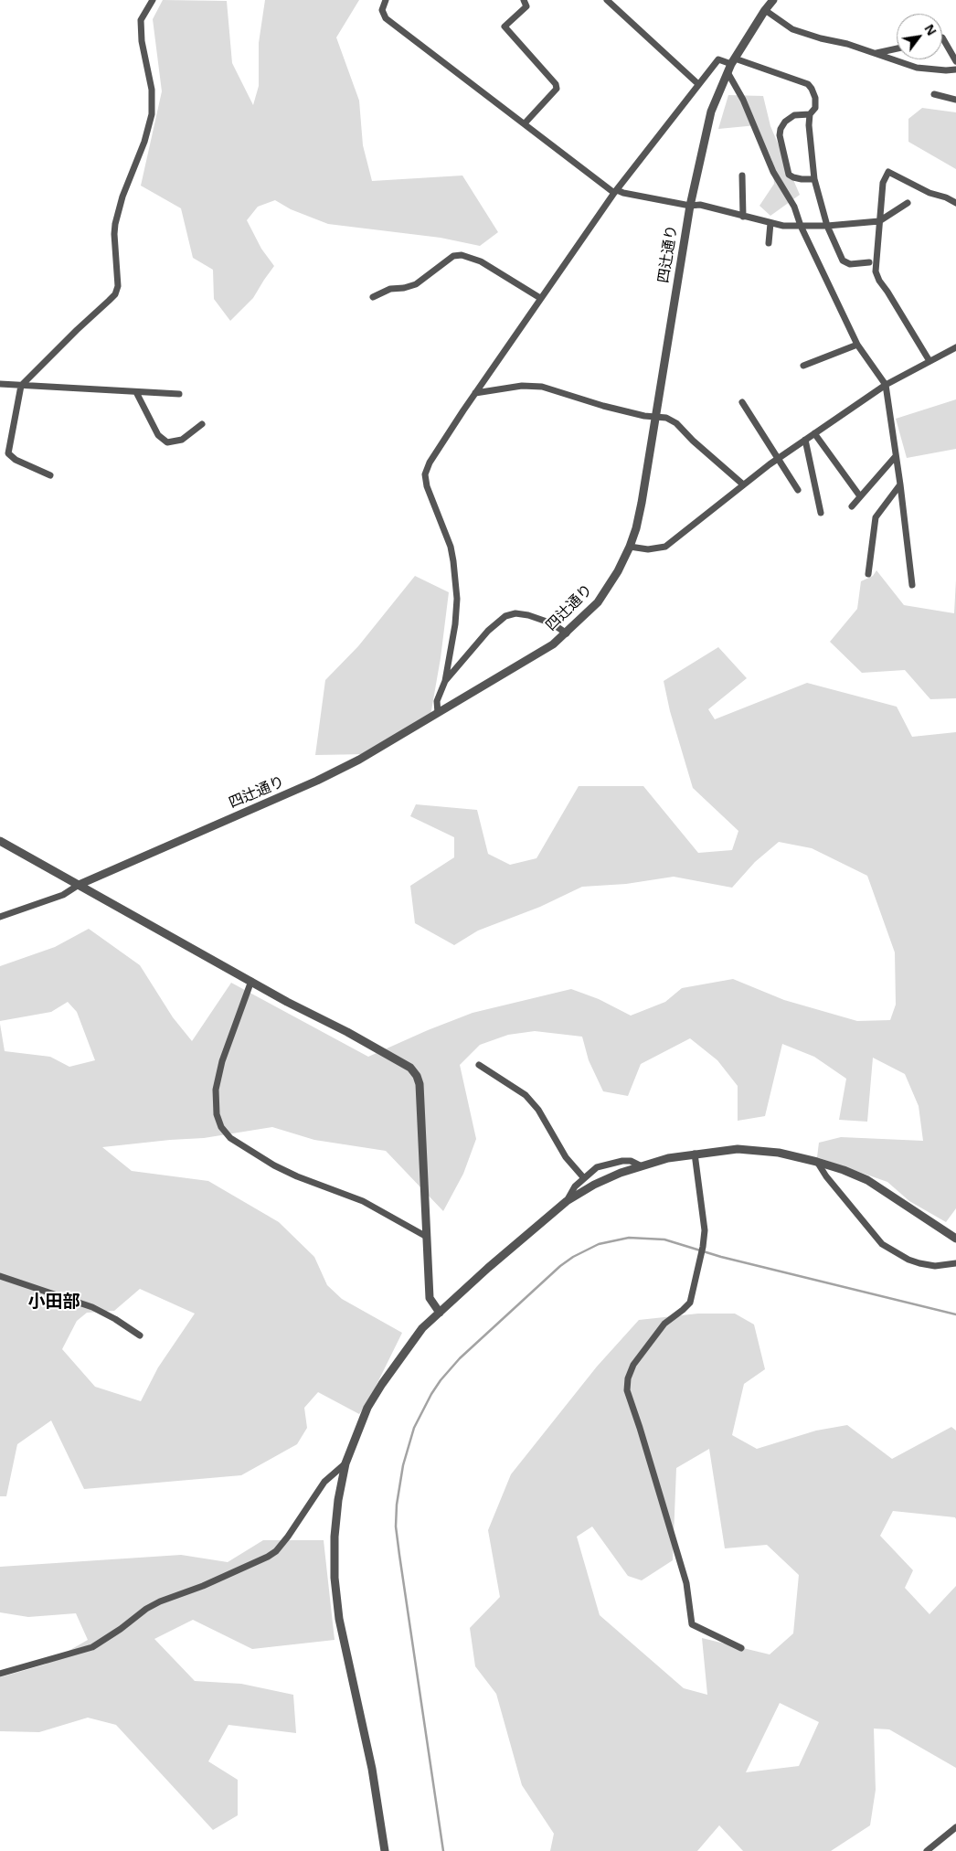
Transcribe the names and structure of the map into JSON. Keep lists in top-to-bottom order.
{
  "streets": {
    "street": ["四辻通り"]
  },
  "districts": ["小田部"],
  "north": "top right"
}
